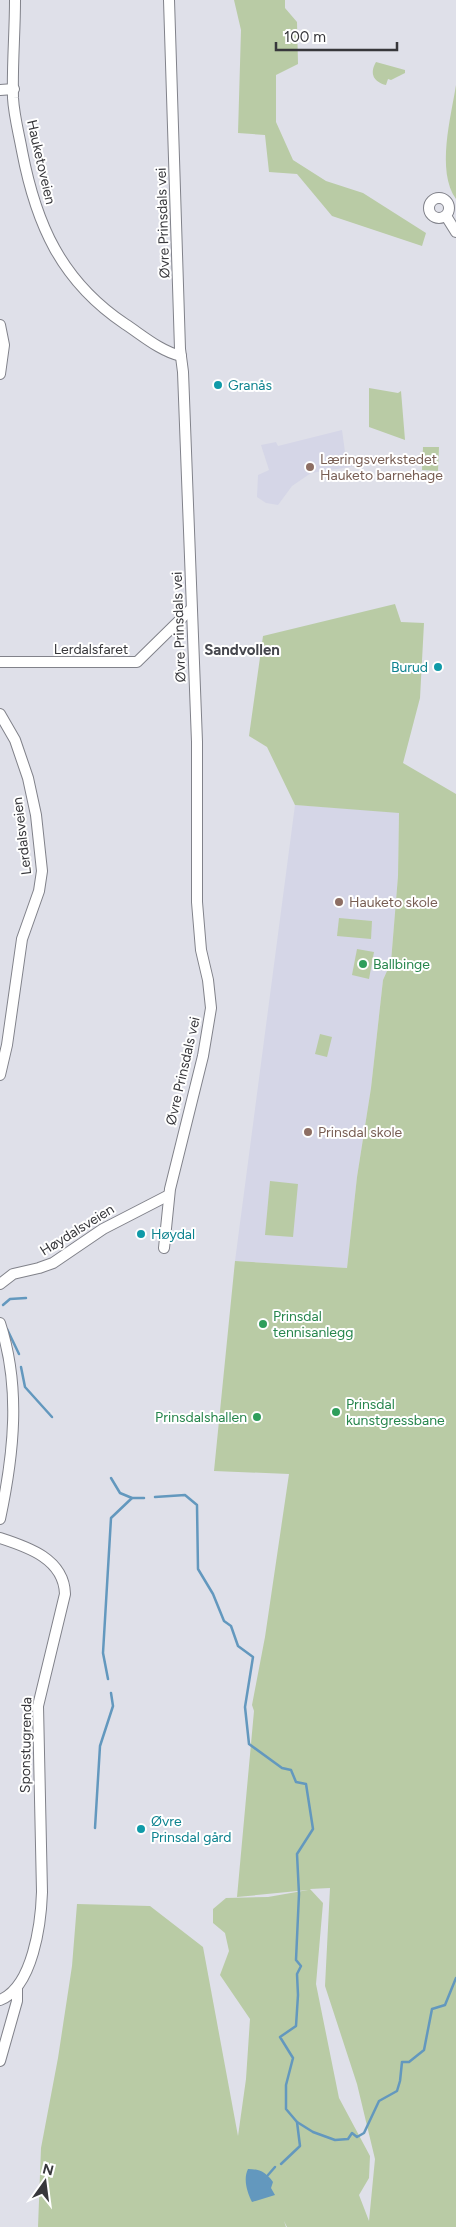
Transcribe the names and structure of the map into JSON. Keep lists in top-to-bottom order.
{
  "streets": {
    "street": [
      "Hauketoveien",
      "Øvre Prinsdals vei",
      "Lerdalsfaret",
      "Lerdalsveien",
      "Høydalsveien",
      "Sponstugrenda"
    ]
  },
  "crossings": [
    ["Hauketoveien", "Øvre Prinsdals vei"],
    ["Øvre Prinsdals vei", "Lerdalsfaret"],
    ["Øvre Prinsdals vei", "Høydalsveien"]
  ],
  "districts": ["Sandvollen"],
  "places": [
    "Granås",
    "Læringsverkstedet Hauketo barnehage",
    "Burud",
    "Hauketo skole",
    "Ballbinge",
    "Prinsdal skole",
    "Høydal",
    "Prinsdal tennisanlegg",
    "Prinsdal kunstgressbane",
    "Prinsdalshallen",
    "Øvre Prinsdal gård"
  ],
  "scale_bar": "100 m",
  "north": "top"
}
